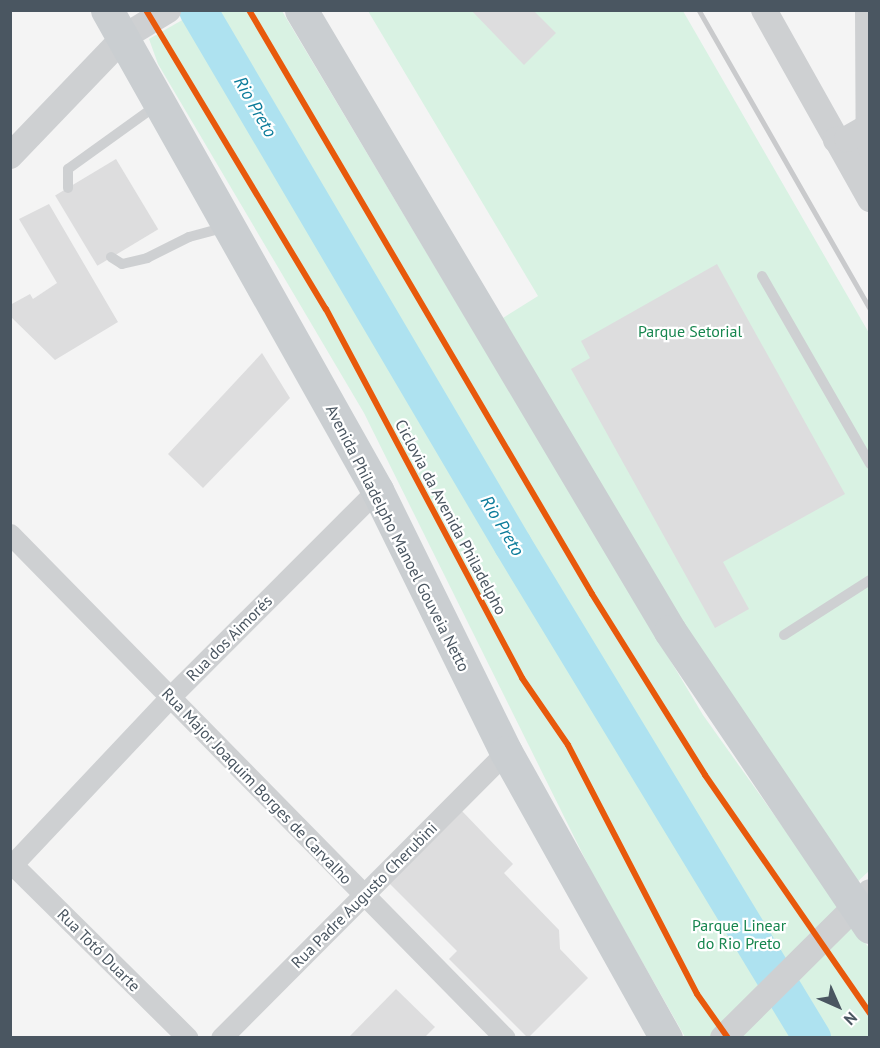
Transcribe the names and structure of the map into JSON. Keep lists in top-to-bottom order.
{
  "streets": {
    "main road": ["Avenida Philadelpho Manoel Gouveia Netto"],
    "street": [
      "Rua dos Aimorés",
      "Rua Major Joaquim Borges de Carvalho",
      "Rua Padre Augusto Cherubini",
      "Rua Totó Duarte"
    ],
    "cycle path": ["Ciclovia da Avenida Philadelpho"]
  },
  "crossings": [
    ["Avenida Philadelpho Manoel Gouveia Netto", "Rua dos Aimorés"],
    ["Avenida Philadelpho Manoel Gouveia Netto", "Rua Padre Augusto Cherubini"],
    ["Rua dos Aimorés", "Rua Major Joaquim Borges de Carvalho"],
    ["Rua dos Aimorés", "Rua Totó Duarte"],
    ["Rua Major Joaquim Borges de Carvalho", "Rua Padre Augusto Cherubini"]
  ],
  "water": ["Rio Preto"],
  "parks": ["Parque Setorial", "Parque Linear do Rio Preto"],
  "north": "bottom right"
}
